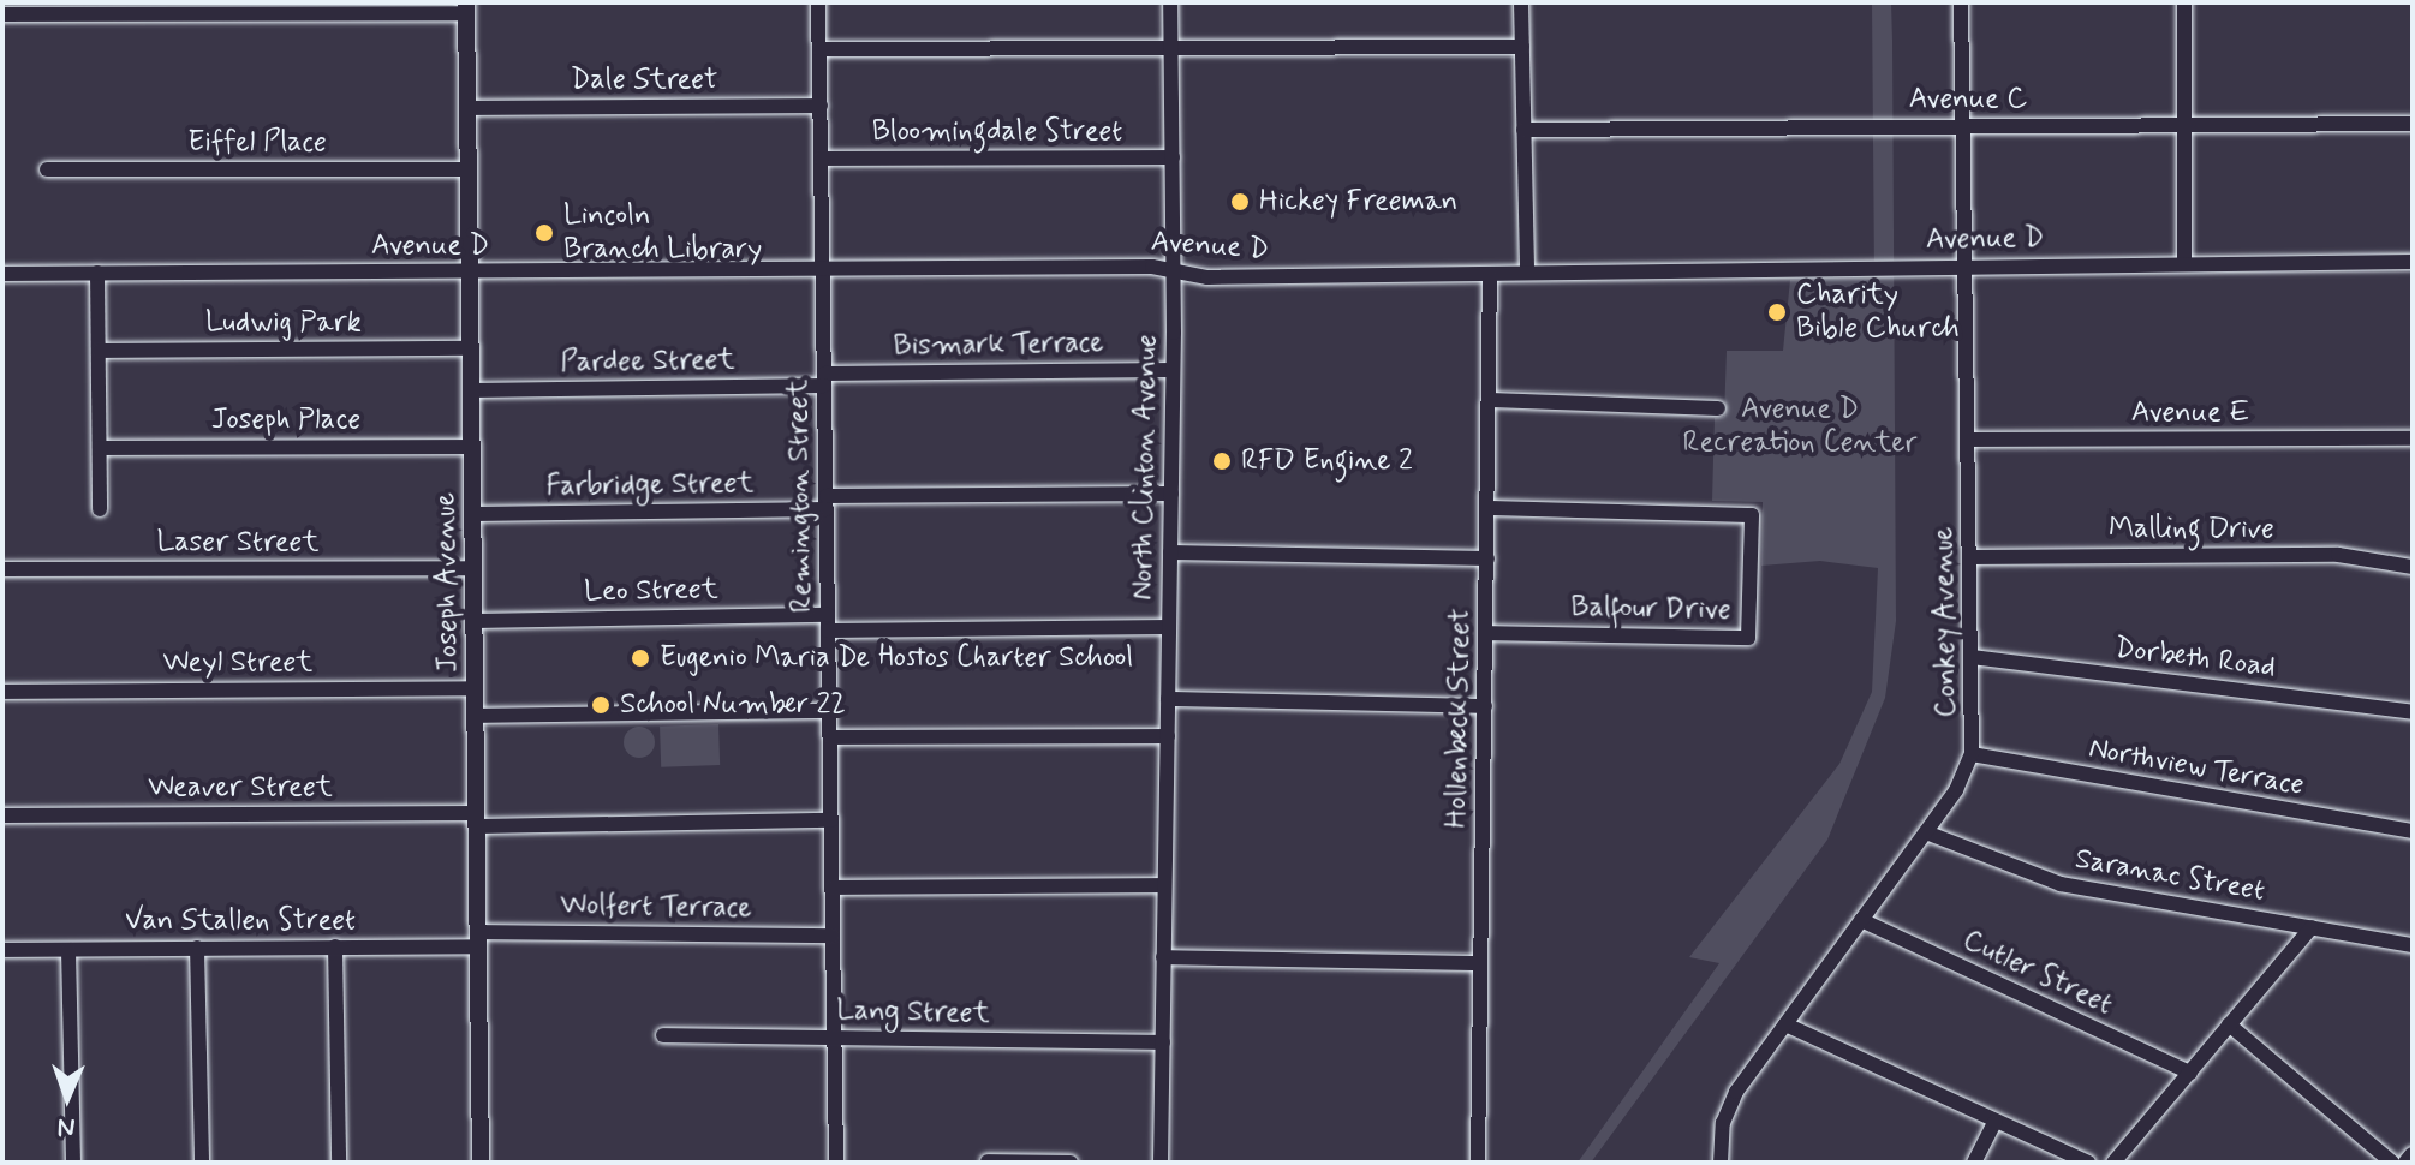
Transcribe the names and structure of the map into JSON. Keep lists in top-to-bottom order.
{
  "streets": {
    "main road": ["Joseph Avenue"],
    "street": [
      "Dale Street",
      "Avenue C",
      "Bloomingdale Street",
      "Eiffel Place",
      "Avenue D",
      "Ludwig Park",
      "Bismark Terrace",
      "Pardee Street",
      "Avenue E",
      "Joseph Place",
      "North Clinton Avenue",
      "Farbridge Street",
      "Remington Street",
      "Malling Drive",
      "Laser Street",
      "Leo Street",
      "Balfour Drive",
      "Conkey Avenue",
      "Dorbeth Road",
      "Weyl Street",
      "Hollenbeck Street",
      "Northview Terrace",
      "Weaver Street",
      "Saranac Street",
      "Wolfert Terrace",
      "Van Stallen Street",
      "Cutler Street",
      "Lang Street"
    ]
  },
  "crossings": [
    ["Dale Street", "Remington Street"],
    ["Dale Street", "Joseph Avenue"],
    ["Avenue C", "Conkey Avenue"],
    ["Bloomingdale Street", "North Clinton Avenue"],
    ["Bloomingdale Street", "Remington Street"],
    ["Eiffel Place", "Joseph Avenue"],
    ["Avenue D", "North Clinton Avenue"],
    ["Avenue D", "Remington Street"],
    ["Avenue D", "Joseph Avenue"],
    ["Avenue D", "Conkey Avenue"],
    ["Avenue D", "Hollenbeck Street"],
    ["Ludwig Park", "Joseph Avenue"],
    ["Bismark Terrace", "Pardee Street"],
    ["Bismark Terrace", "North Clinton Avenue"],
    ["Bismark Terrace", "Remington Street"],
    ["Pardee Street", "Remington Street"],
    ["Pardee Street", "Joseph Avenue"],
    ["Avenue E", "Conkey Avenue"],
    ["Joseph Place", "Joseph Avenue"],
    ["North Clinton Avenue", "Farbridge Street"],
    ["North Clinton Avenue", "Leo Street"],
    ["North Clinton Avenue", "Lang Street"],
    ["Farbridge Street", "Remington Street"],
    ["Farbridge Street", "Joseph Avenue"],
    ["Remington Street", "Leo Street"],
    ["Remington Street", "Weaver Street"],
    ["Remington Street", "Wolfert Terrace"],
    ["Remington Street", "Lang Street"],
    ["Malling Drive", "Conkey Avenue"],
    ["Laser Street", "Joseph Avenue"],
    ["Joseph Avenue", "Leo Street"],
    ["Joseph Avenue", "Weyl Street"],
    ["Joseph Avenue", "Weaver Street"],
    ["Joseph Avenue", "Wolfert Terrace"],
    ["Joseph Avenue", "Van Stallen Street"],
    ["Balfour Drive", "Hollenbeck Street"],
    ["Conkey Avenue", "Dorbeth Road"],
    ["Conkey Avenue", "Northview Terrace"],
    ["Conkey Avenue", "Saranac Street"],
    ["Conkey Avenue", "Cutler Street"],
    ["Wolfert Terrace", "Van Stallen Street"]
  ],
  "parks": ["Avenue D Recreation Center"],
  "places": [
    "Hickey Freeman",
    "Lincoln Branch Library",
    "Charity Bible Church",
    "RFD Engine 2",
    "Eugenio Maria De Hostos Charter School",
    "School Number 22"
  ],
  "north": "bottom"
}
